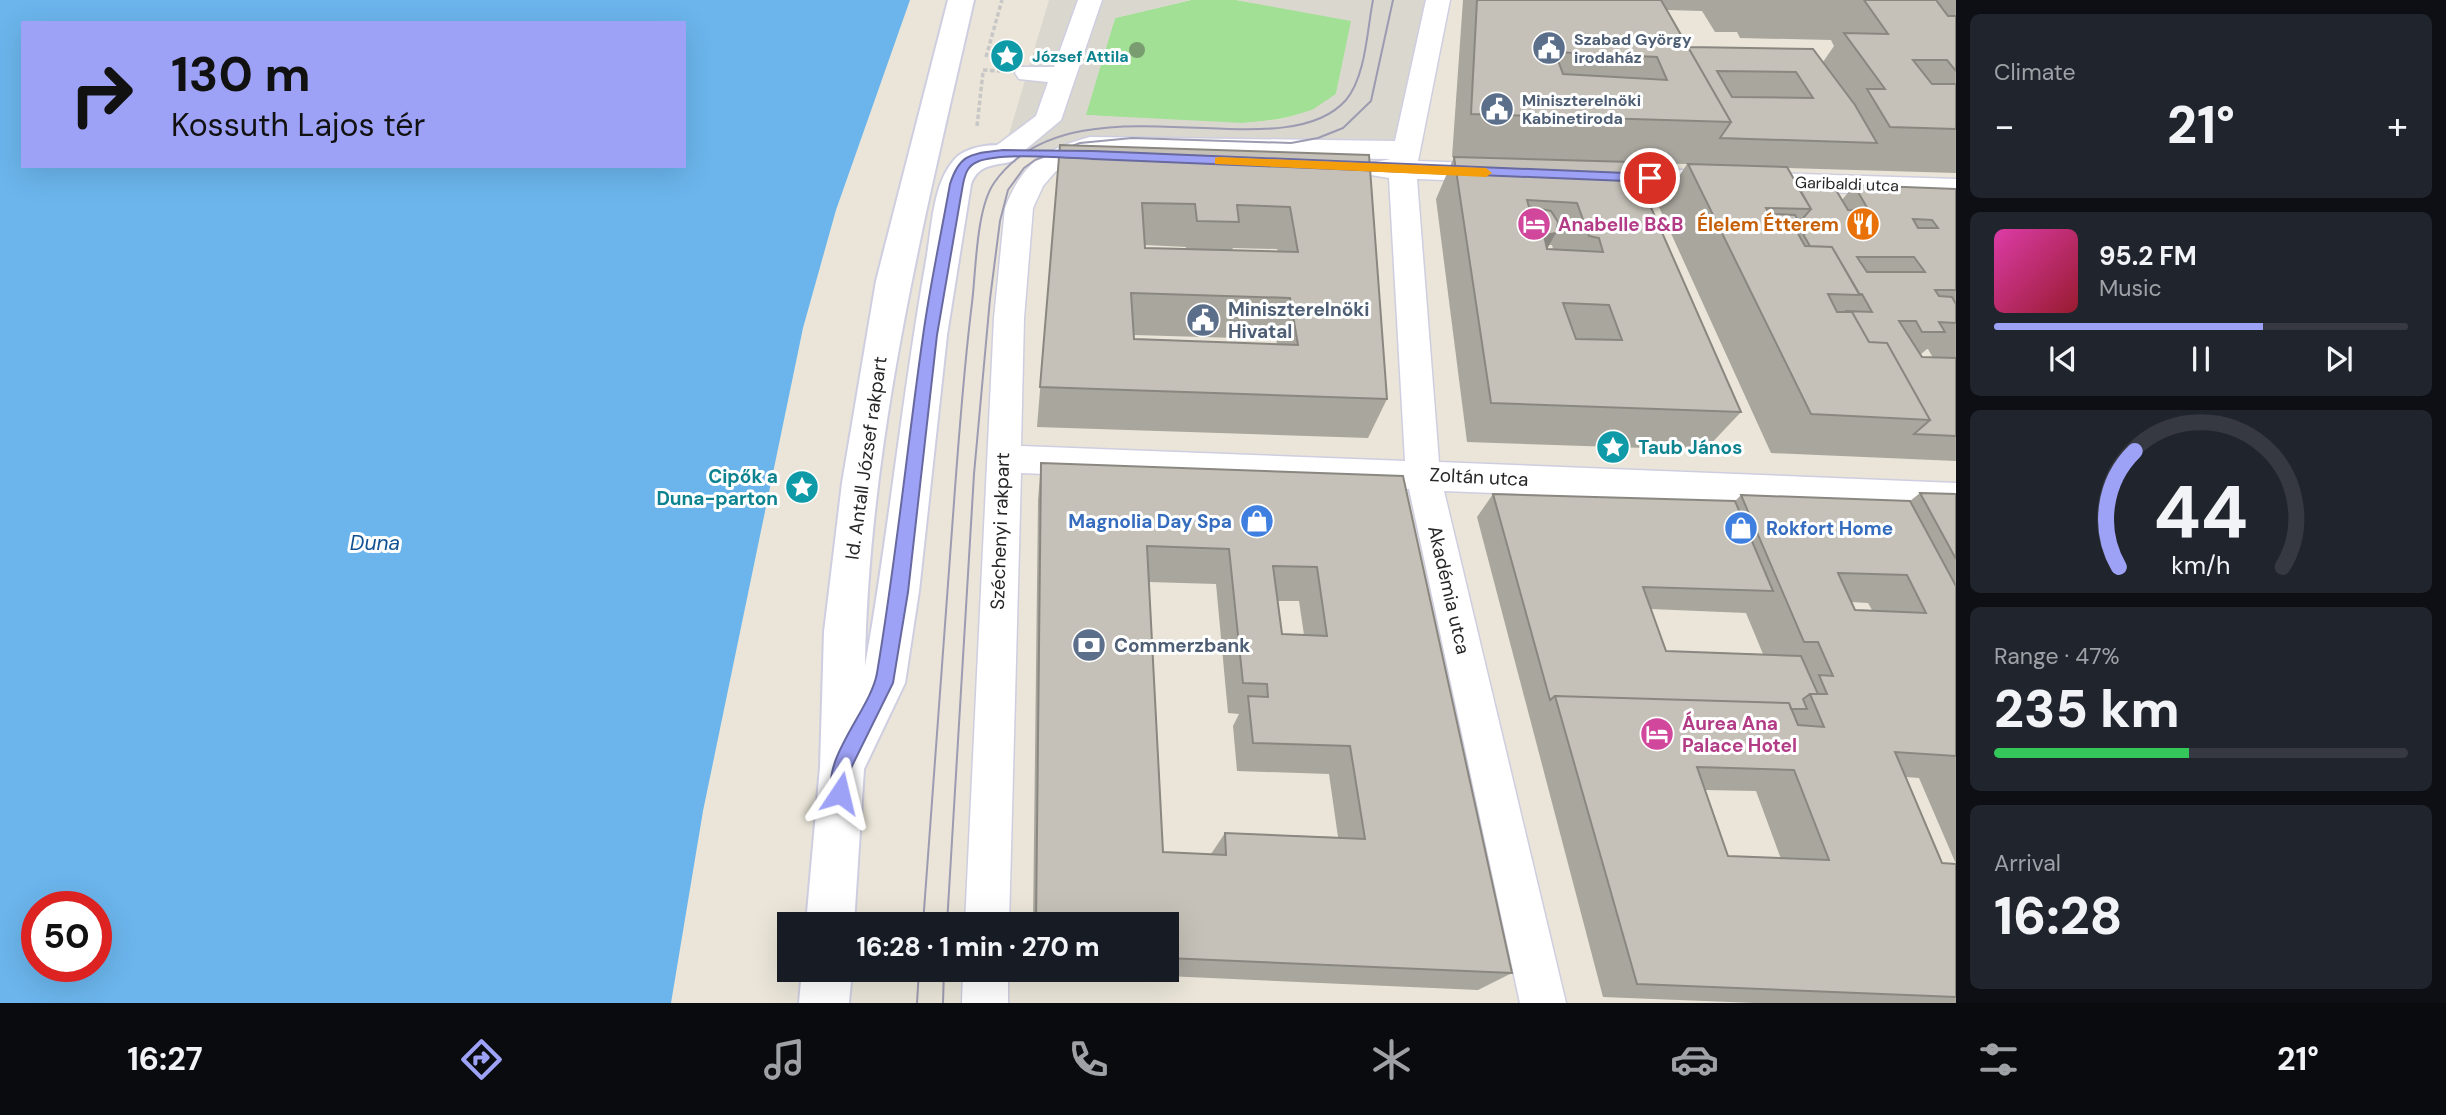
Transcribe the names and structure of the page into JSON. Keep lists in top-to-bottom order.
{
  "streets": {
    "main road": ["Id. Antall József rakpart"],
    "street": [
      "Garibaldi utca",
      "Zoltán utca",
      "Széchenyi rakpart",
      "Akadémia utca"
    ]
  },
  "crossings": [
    ["Zoltán utca", "Széchenyi rakpart"],
    ["Zoltán utca", "Akadémia utca"]
  ],
  "water": ["Duna"],
  "places": {
    "public building": ["Szabad György irodaház", "Miniszterelnöki Kabinetiroda", "Miniszterelnöki Hivatal"],
    "place": ["József Attila", "Taub János", "Cipők a Duna-parton"],
    "hotel": ["Anabelle B&B", "Áurea Ana Palace Hotel"],
    "restaurant": ["Élelem Étterem"],
    "shop": ["Magnolia Day Spa", "Rokfort Home"],
    "bank": ["Commerzbank"]
  },
  "page": {
    "tile": [
      "Climate",
      ["Range · 47%", "235 km"],
      ["Arrival", "16:28"]
    ],
    "turn": ["130 m", "Kossuth Lajos tér"],
    "heat": ["−", "21°", "+"],
    "song": ["95.2 FM", "Music"],
    "limit": "50",
    "trip": "16:28 · 1 min · 270 m",
    "tabs": ["16:27", "21°"],
    "gauge": ["44", "km/h"]
  }
}
